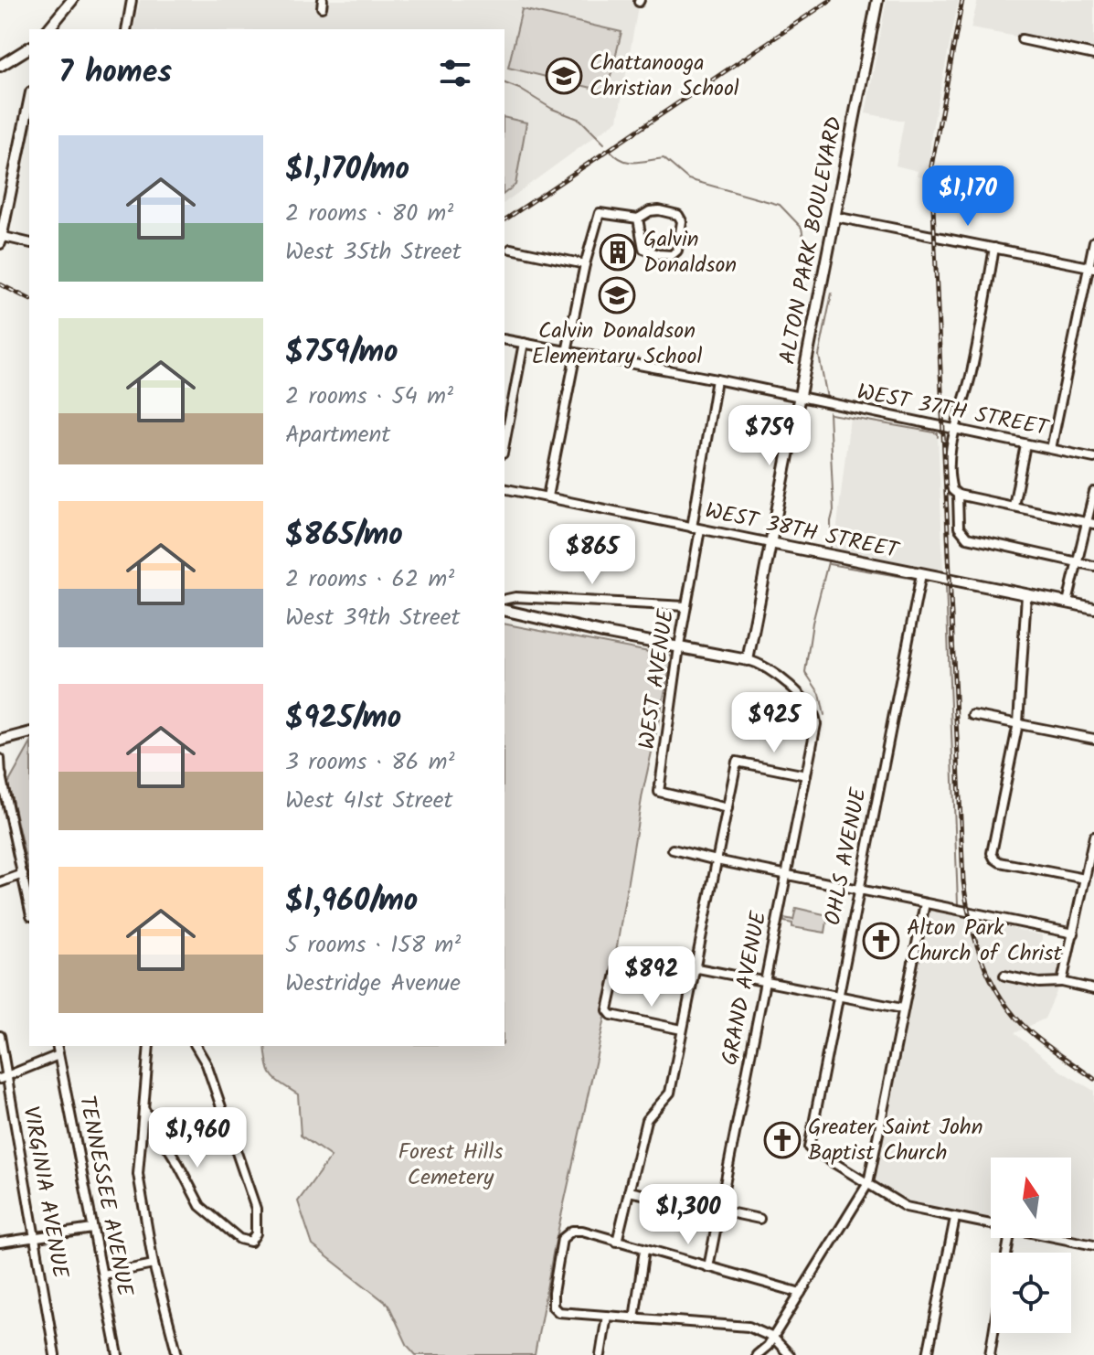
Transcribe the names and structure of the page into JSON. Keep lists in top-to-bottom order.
{
  "streets": {
    "main road": ["ALTON PARK BOULEVARD", "WEST 38TH STREET"],
    "street": [
      "WEST 37TH STREET",
      "WEST AVENUE",
      "OHLS AVENUE",
      "GRAND AVENUE",
      "VIRGINIA AVENUE",
      "TENNESSEE AVENUE"
    ]
  },
  "crossings": [
    ["ALTON PARK BOULEVARD", "WEST 37TH STREET"],
    ["ALTON PARK BOULEVARD", "WEST 38TH STREET"],
    ["ALTON PARK BOULEVARD", "GRAND AVENUE"],
    ["WEST 37TH STREET", "WEST AVENUE"],
    ["WEST 38TH STREET", "WEST AVENUE"],
    ["WEST 38TH STREET", "OHLS AVENUE"]
  ],
  "parks": ["Forest Hills Cemetery"],
  "places": {
    "school or university": ["Chattanooga Christian School", "Calvin Donaldson Elementary School"],
    "building": ["Galvin Donaldson"],
    "church": ["Alton Park Church of Christ", "Greater Saint John Baptist Church"]
  },
  "north": "top",
  "page": {
    "heading": "7 homes",
    "list": [
      {
        "name": "$1,170/mo",
        "note": "2 rooms · 80 m² · West 35th Street"
      },
      {
        "name": "$759/mo",
        "note": "2 rooms · 54 m² · Apartment"
      },
      {
        "name": "$865/mo",
        "note": "2 rooms · 62 m² · West 39th Street"
      },
      {
        "name": "$925/mo",
        "note": "3 rooms · 86 m² · West 41st Street"
      },
      {
        "name": "$1,960/mo",
        "note": "5 rooms · 158 m² · Westridge Avenue"
      }
    ],
    "price": [
      "$1,170",
      "$759",
      "$865",
      "$925",
      "$892",
      "$1,960",
      "$1,300"
    ]
  }
}
